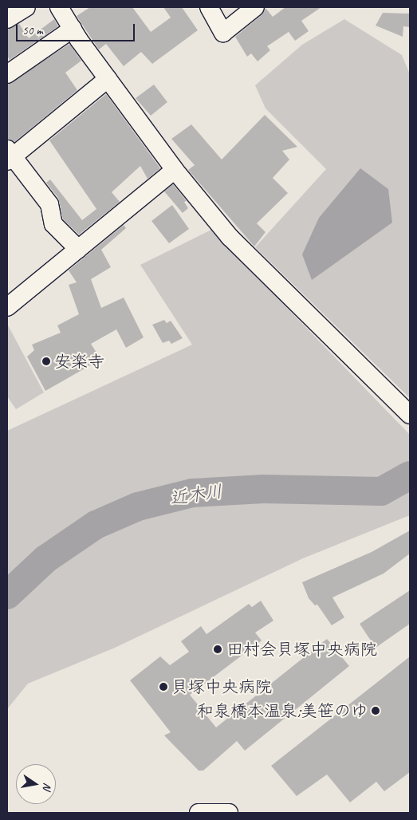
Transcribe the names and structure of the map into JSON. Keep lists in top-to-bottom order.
{
  "water": ["近木川"],
  "places": [
    "安楽寺",
    "田村会貝塚中央病院",
    "貝塚中央病院",
    "和泉橋本温泉;美笹のゆ"
  ],
  "scale_bar": "50 m",
  "north": "right"
}
